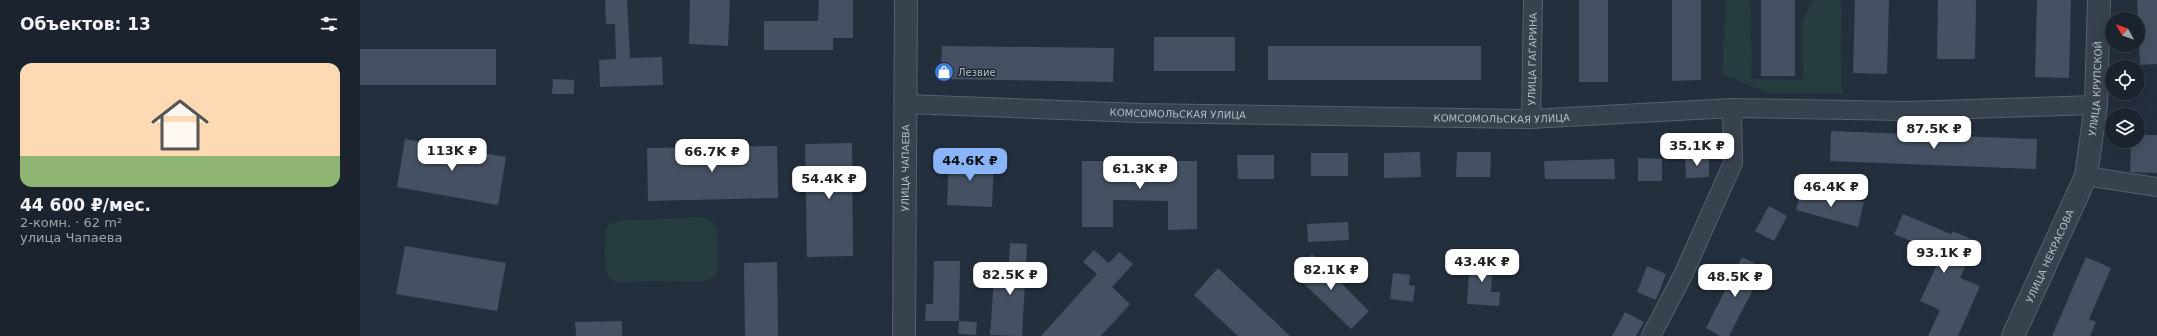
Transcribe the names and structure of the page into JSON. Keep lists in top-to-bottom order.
{
  "streets": {
    "street": [
      "УЛИЦА ГАГАРИНА",
      "УЛИЦА КРУПСКОЙ",
      "КОМСОМОЛЬСКАЯ УЛИЦА",
      "УЛИЦА ЧАПАЕВА",
      "УЛИЦА НЕКРАСОВА"
    ]
  },
  "crossings": [
    ["УЛИЦА ГАГАРИНА", "КОМСОМОЛЬСКАЯ УЛИЦА"],
    ["УЛИЦА КРУПСКОЙ", "КОМСОМОЛЬСКАЯ УЛИЦА"],
    ["УЛИЦА КРУПСКОЙ", "УЛИЦА НЕКРАСОВА"],
    ["КОМСОМОЛЬСКАЯ УЛИЦА", "УЛИЦА ЧАПАЕВА"]
  ],
  "places": {
    "shop": ["Лезвие"]
  },
  "north": "top left",
  "page": {
    "heading": "Объектов: 13",
    "list": [
      {
        "name": "44 600 ₽/мес.",
        "note": "2-комн. · 62 m² · улица Чапаева"
      }
    ],
    "price": [
      "87.5K ₽",
      "35.1K ₽",
      "113K ₽",
      "66.7K ₽",
      "44.6K ₽",
      "61.3K ₽",
      "54.4K ₽",
      "46.4K ₽",
      "93.1K ₽",
      "43.4K ₽",
      "82.1K ₽",
      "82.5K ₽",
      "48.5K ₽"
    ]
  }
}
